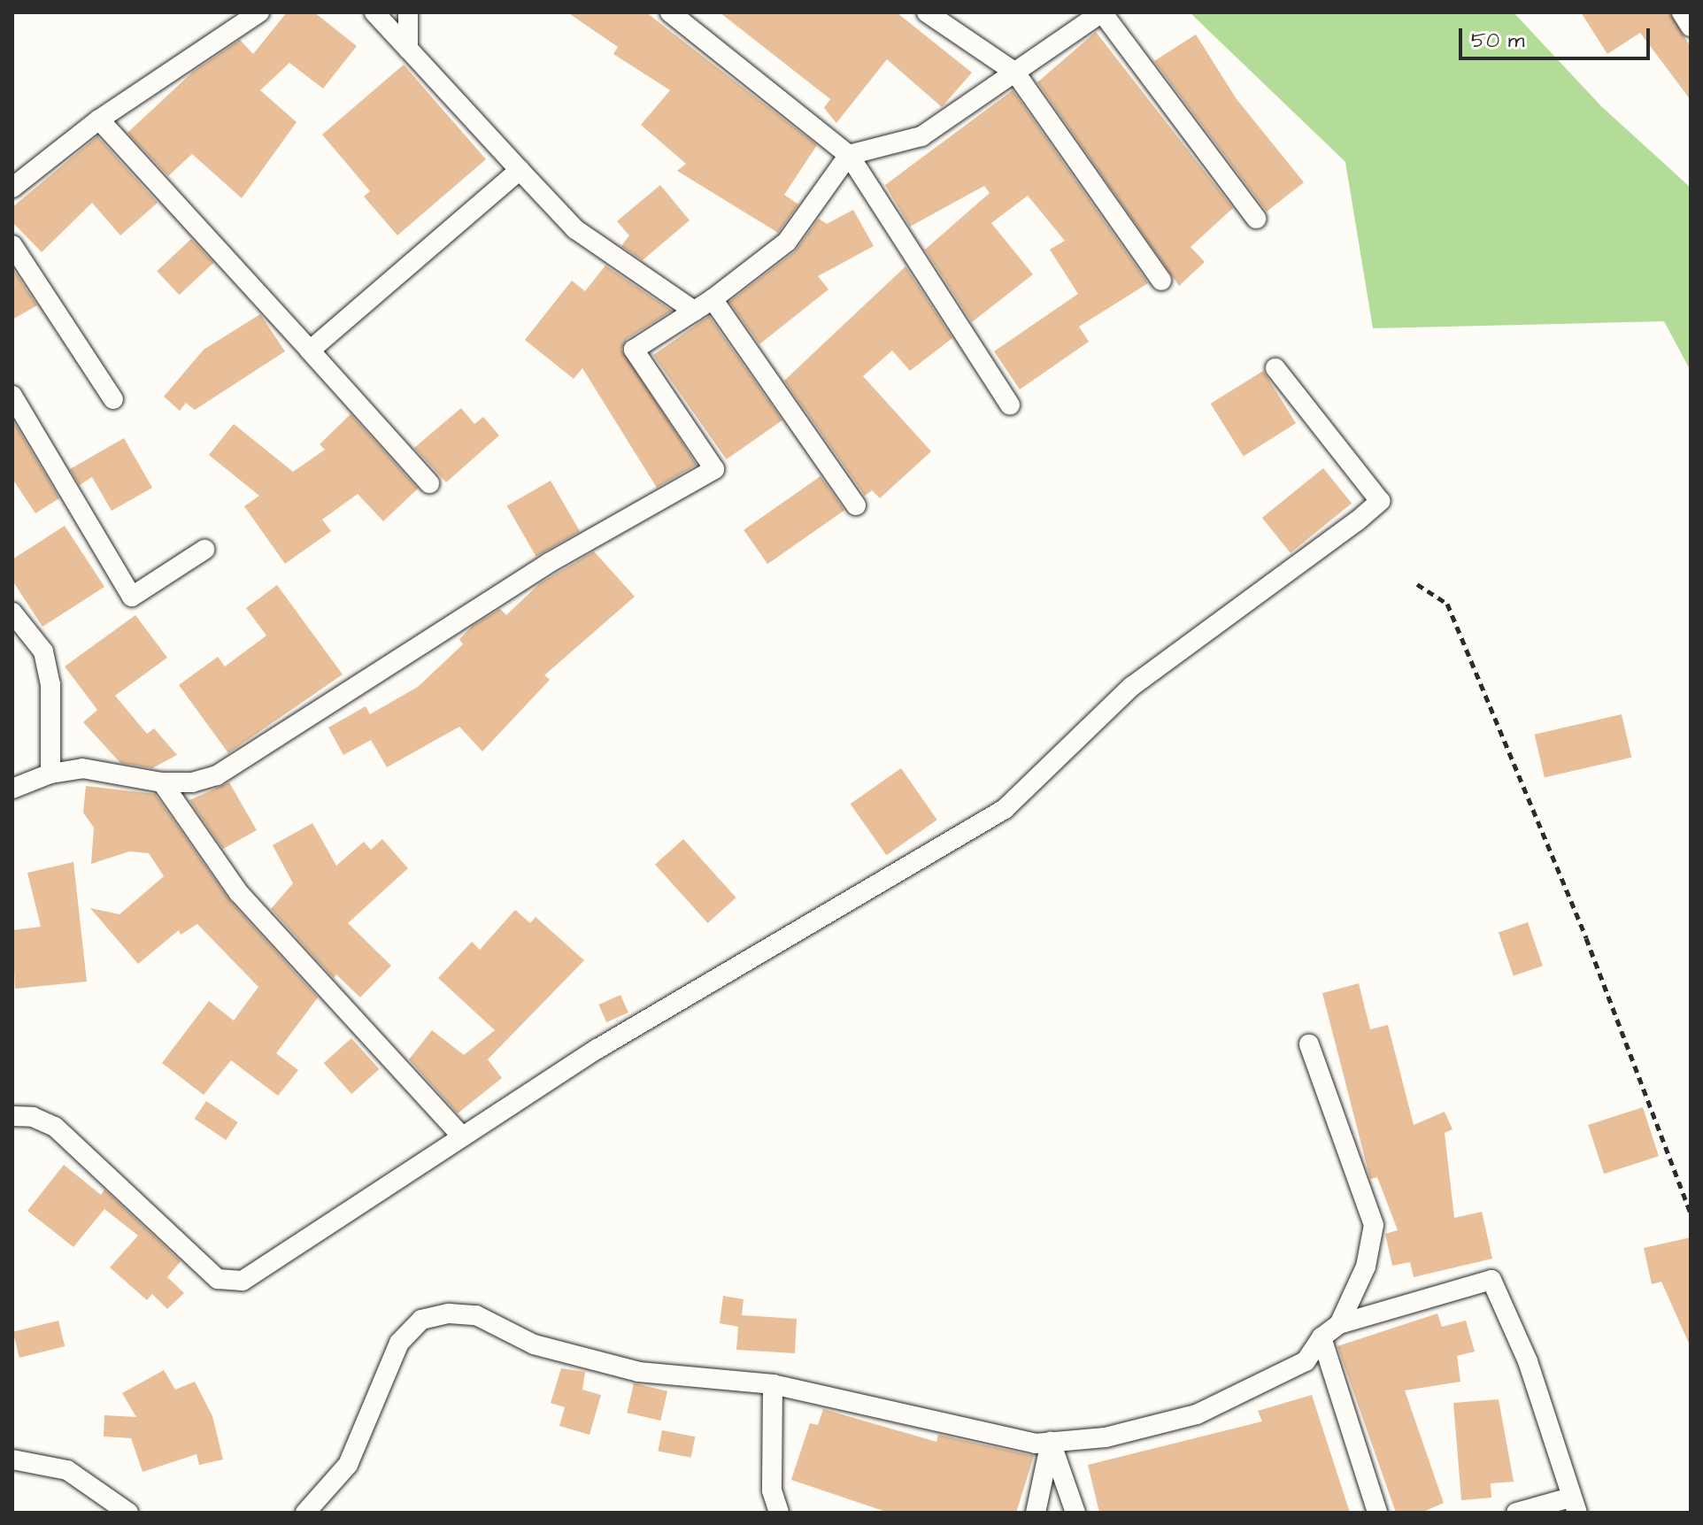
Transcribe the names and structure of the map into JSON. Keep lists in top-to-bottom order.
{
  "scale_bar": "50 m"
}
